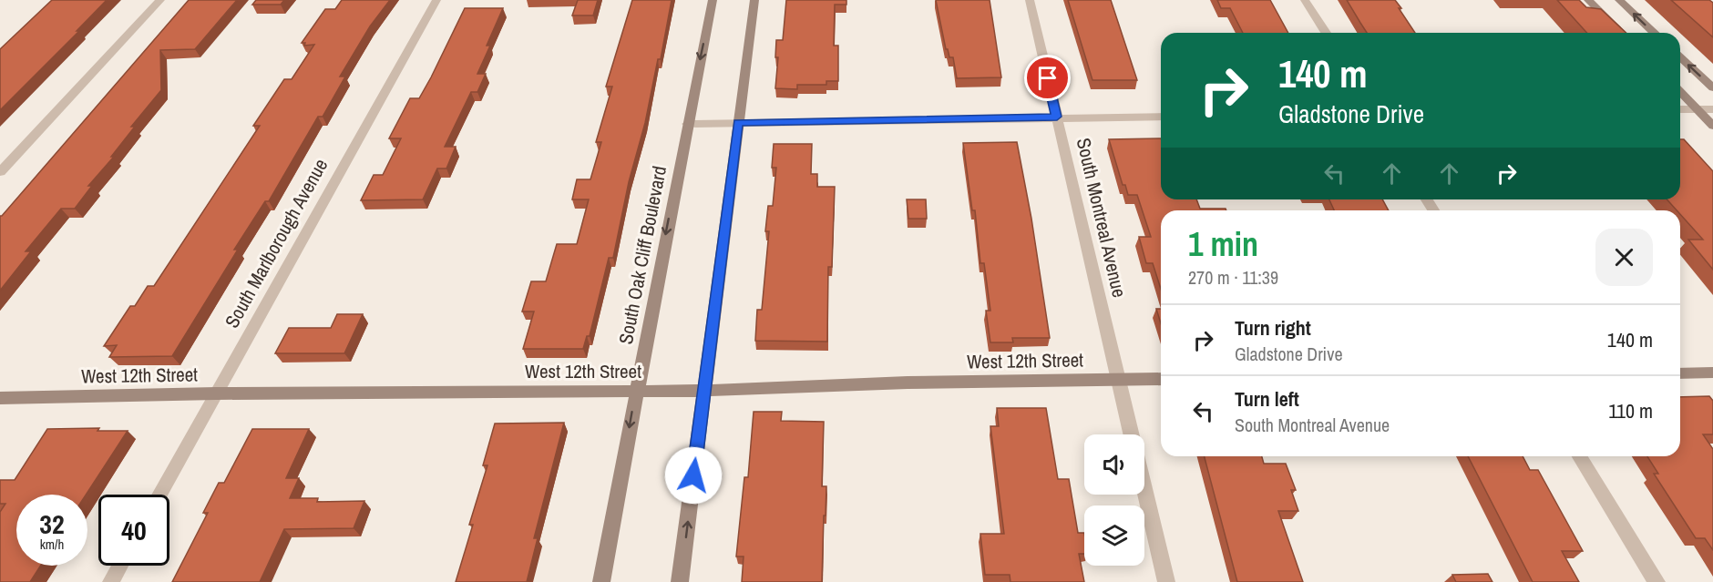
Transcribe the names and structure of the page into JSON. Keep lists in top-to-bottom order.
{
  "streets": {
    "street": [
      "South Montreal Avenue",
      "South Marlborough Avenue",
      "South Oak Cliff Boulevard",
      "West 12th Street"
    ]
  },
  "crossings": [
    ["South Montreal Avenue", "West 12th Street"],
    ["South Marlborough Avenue", "West 12th Street"],
    ["South Oak Cliff Boulevard", "West 12th Street"]
  ],
  "page": {
    "turn": ["140 m", "Gladstone Drive"],
    "heading": ["1 min", "270 m · 11:39"],
    "list": [
      {
        "name": "Turn right",
        "note": "Gladstone Drive",
        "value": "140 m"
      },
      {
        "name": "Turn left",
        "note": "South Montreal Avenue",
        "value": "110 m"
      }
    ],
    "speed": "32 km/h",
    "limit": "40"
  }
}
